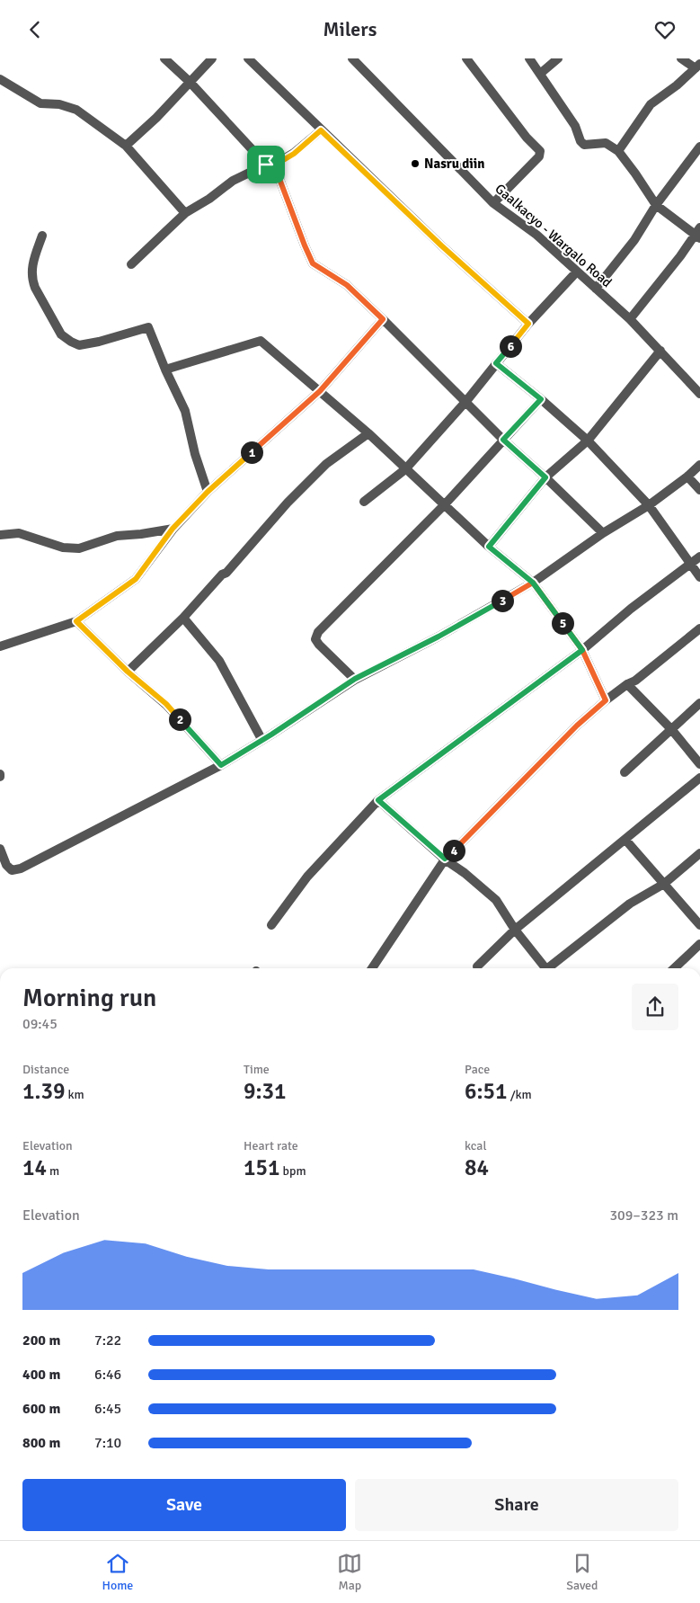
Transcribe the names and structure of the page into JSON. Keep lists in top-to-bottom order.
{
  "streets": {
    "street": ["Gaalkacyo - Wargalo Road"]
  },
  "places": ["Nasru diin"],
  "page": {
    "header": "Milers",
    "pins": [
      "6",
      "1",
      "3",
      "5",
      "2",
      "4"
    ],
    "heading": ["Morning run", "09:45"],
    "stats": [
      ["Distance", "1.39 km"],
      ["Time", "9:31"],
      ["Pace", "6:51 /km"],
      ["Elevation", "14 m"],
      ["Heart rate", "151 bpm"],
      ["kcal", "84"]
    ],
    "chart": ["Elevation", "309–323 m"],
    "list": [
      {
        "name": "200 m",
        "note": "7:22"
      },
      {
        "name": "400 m",
        "note": "6:46"
      },
      {
        "name": "600 m",
        "note": "6:45"
      },
      {
        "name": "800 m",
        "note": "7:10"
      }
    ],
    "buttons": ["Save", "Share"],
    "tabs": ["Home", "Map", "Saved"]
  }
}
